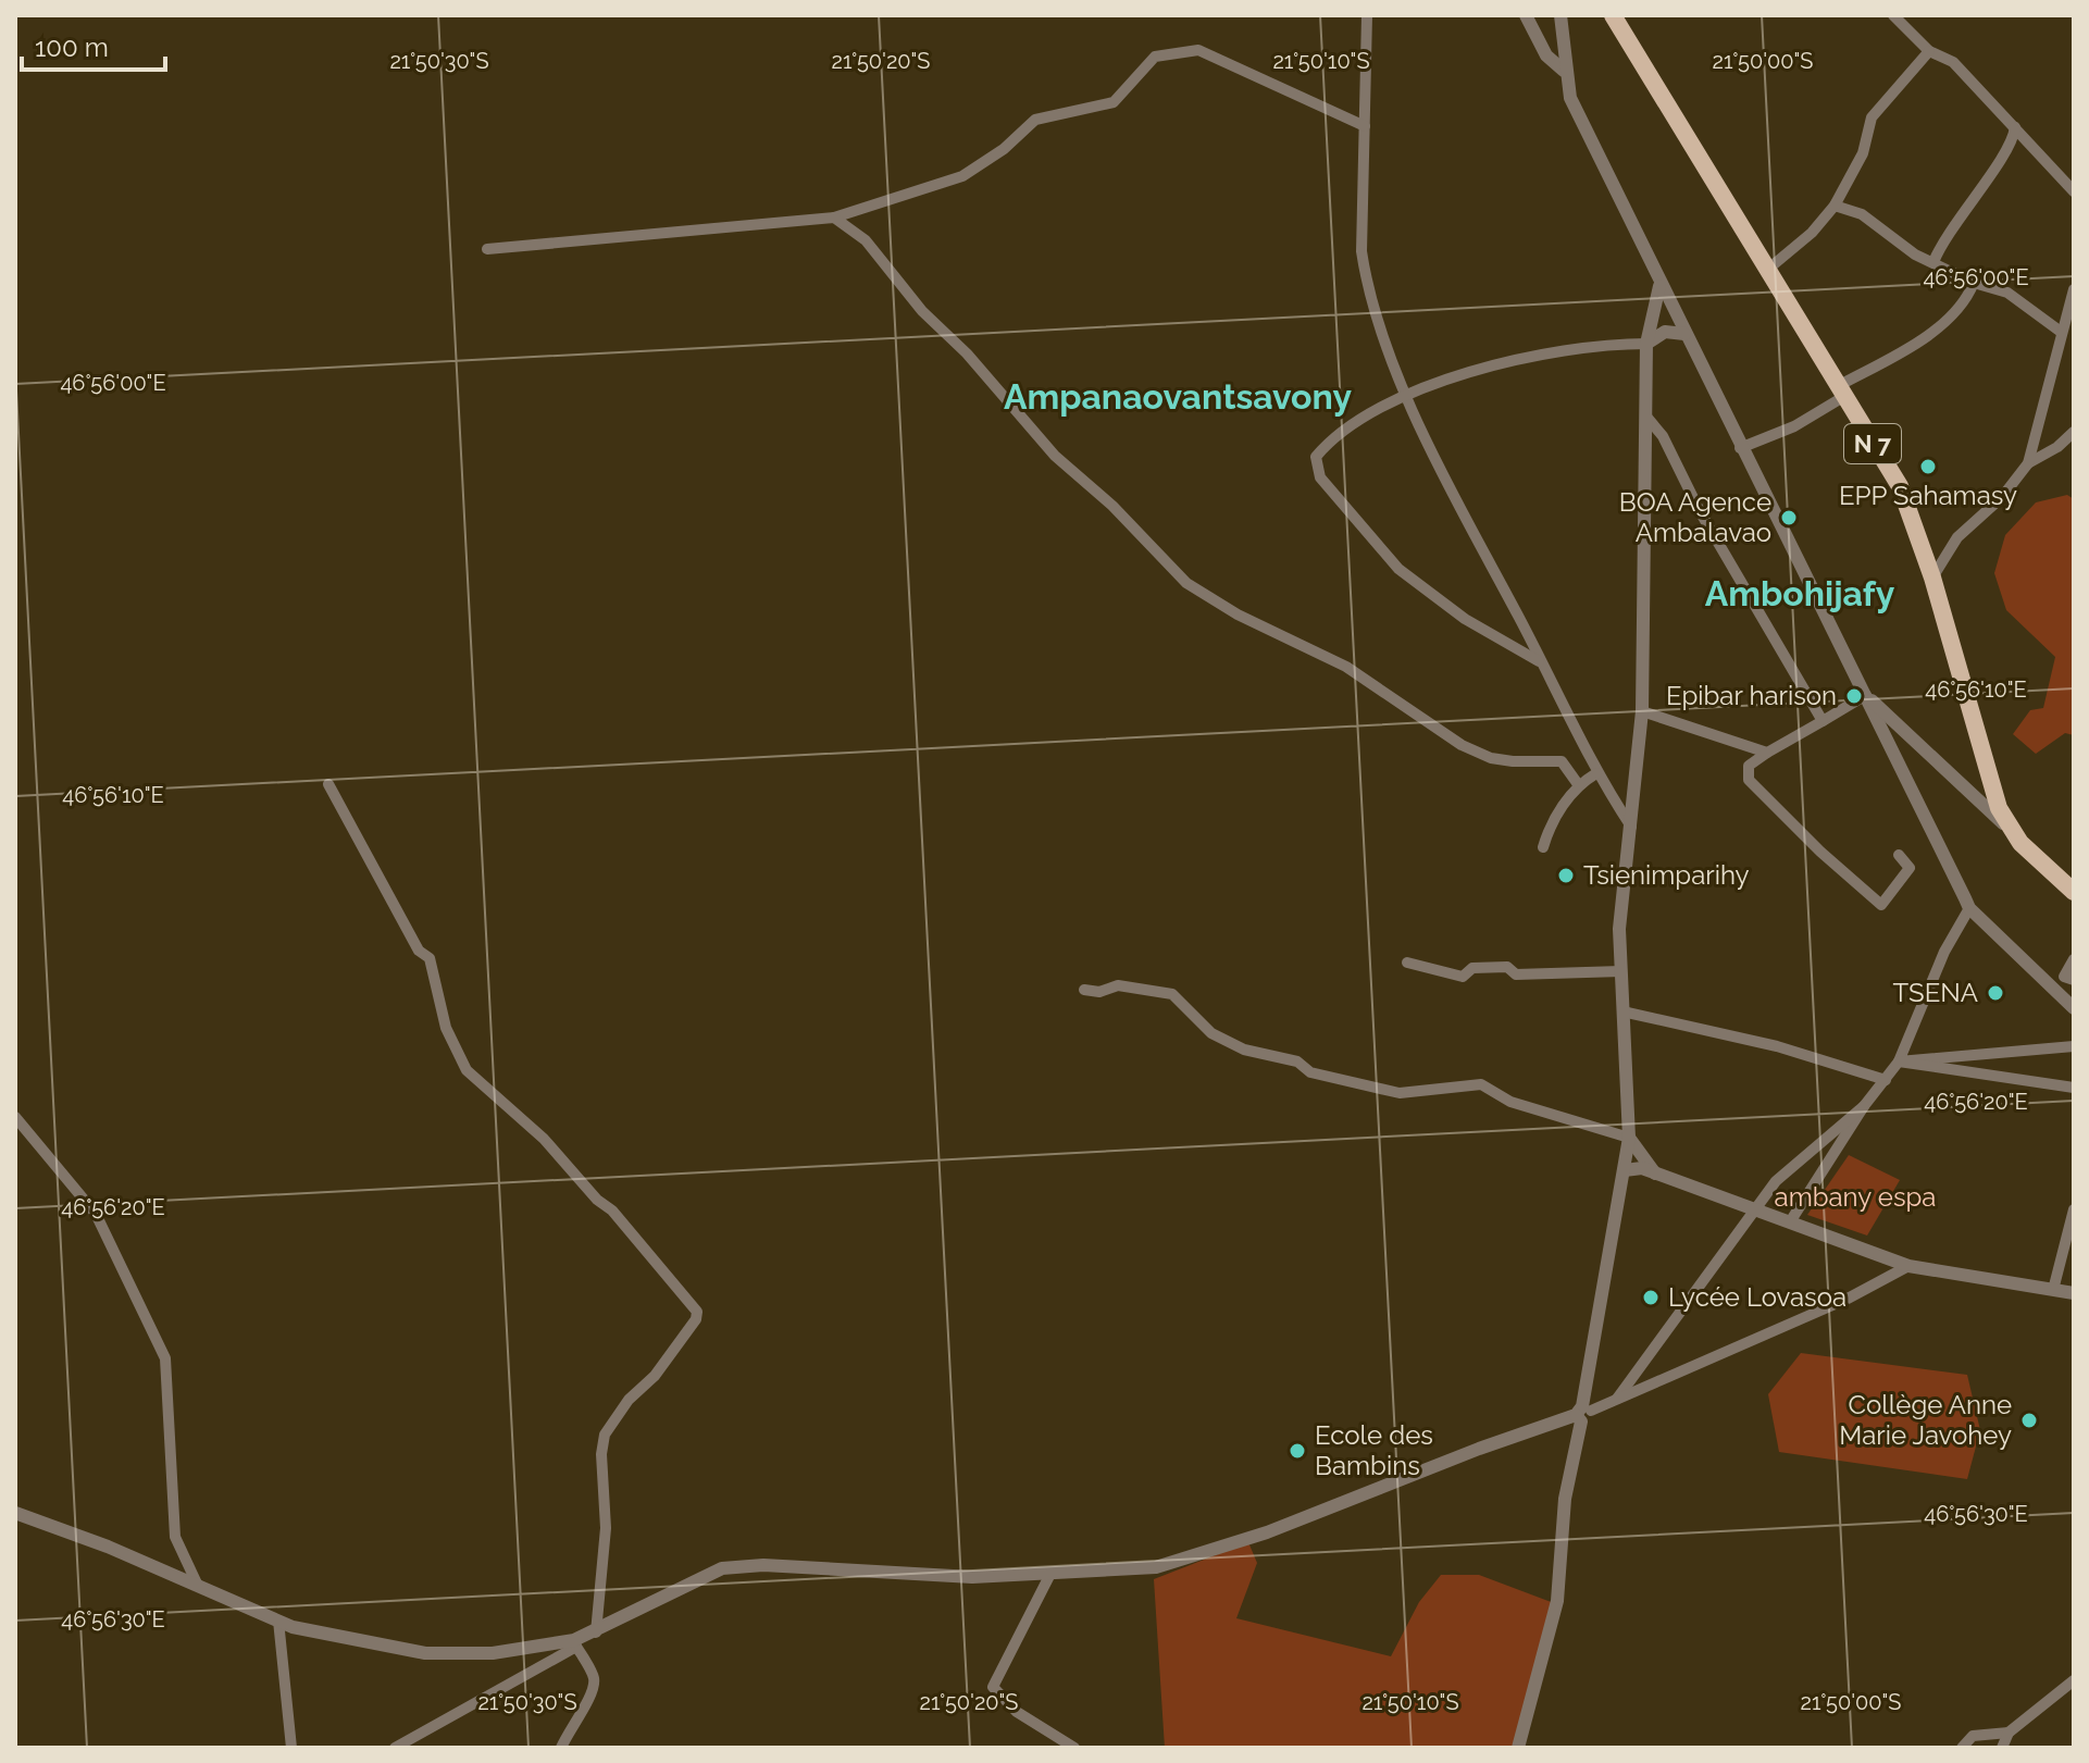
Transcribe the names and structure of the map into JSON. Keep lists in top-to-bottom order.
{
  "streets": {
    "main road": ["N 7"]
  },
  "districts": ["Ampanaovantsavony", "Ambohijafy"],
  "parks": ["ambany espa"],
  "places": [
    "EPP Sahamasy",
    "BOA Agence Ambalavao",
    "Epibar harison",
    "Tsienimparihy",
    "TSENA",
    "Lycée Lovasoa",
    "Collège Anne Marie Javohey",
    "Ecole des Bambins"
  ],
  "scale_bar": "100 m",
  "coordinates": [
    "21°50'30\"S",
    "21°50'20\"S",
    "21°50'10\"S",
    "21°50'00\"S",
    "46°56'00\"E",
    "46°56'10\"E",
    "46°56'20\"E",
    "46°56'30\"E"
  ]
}
